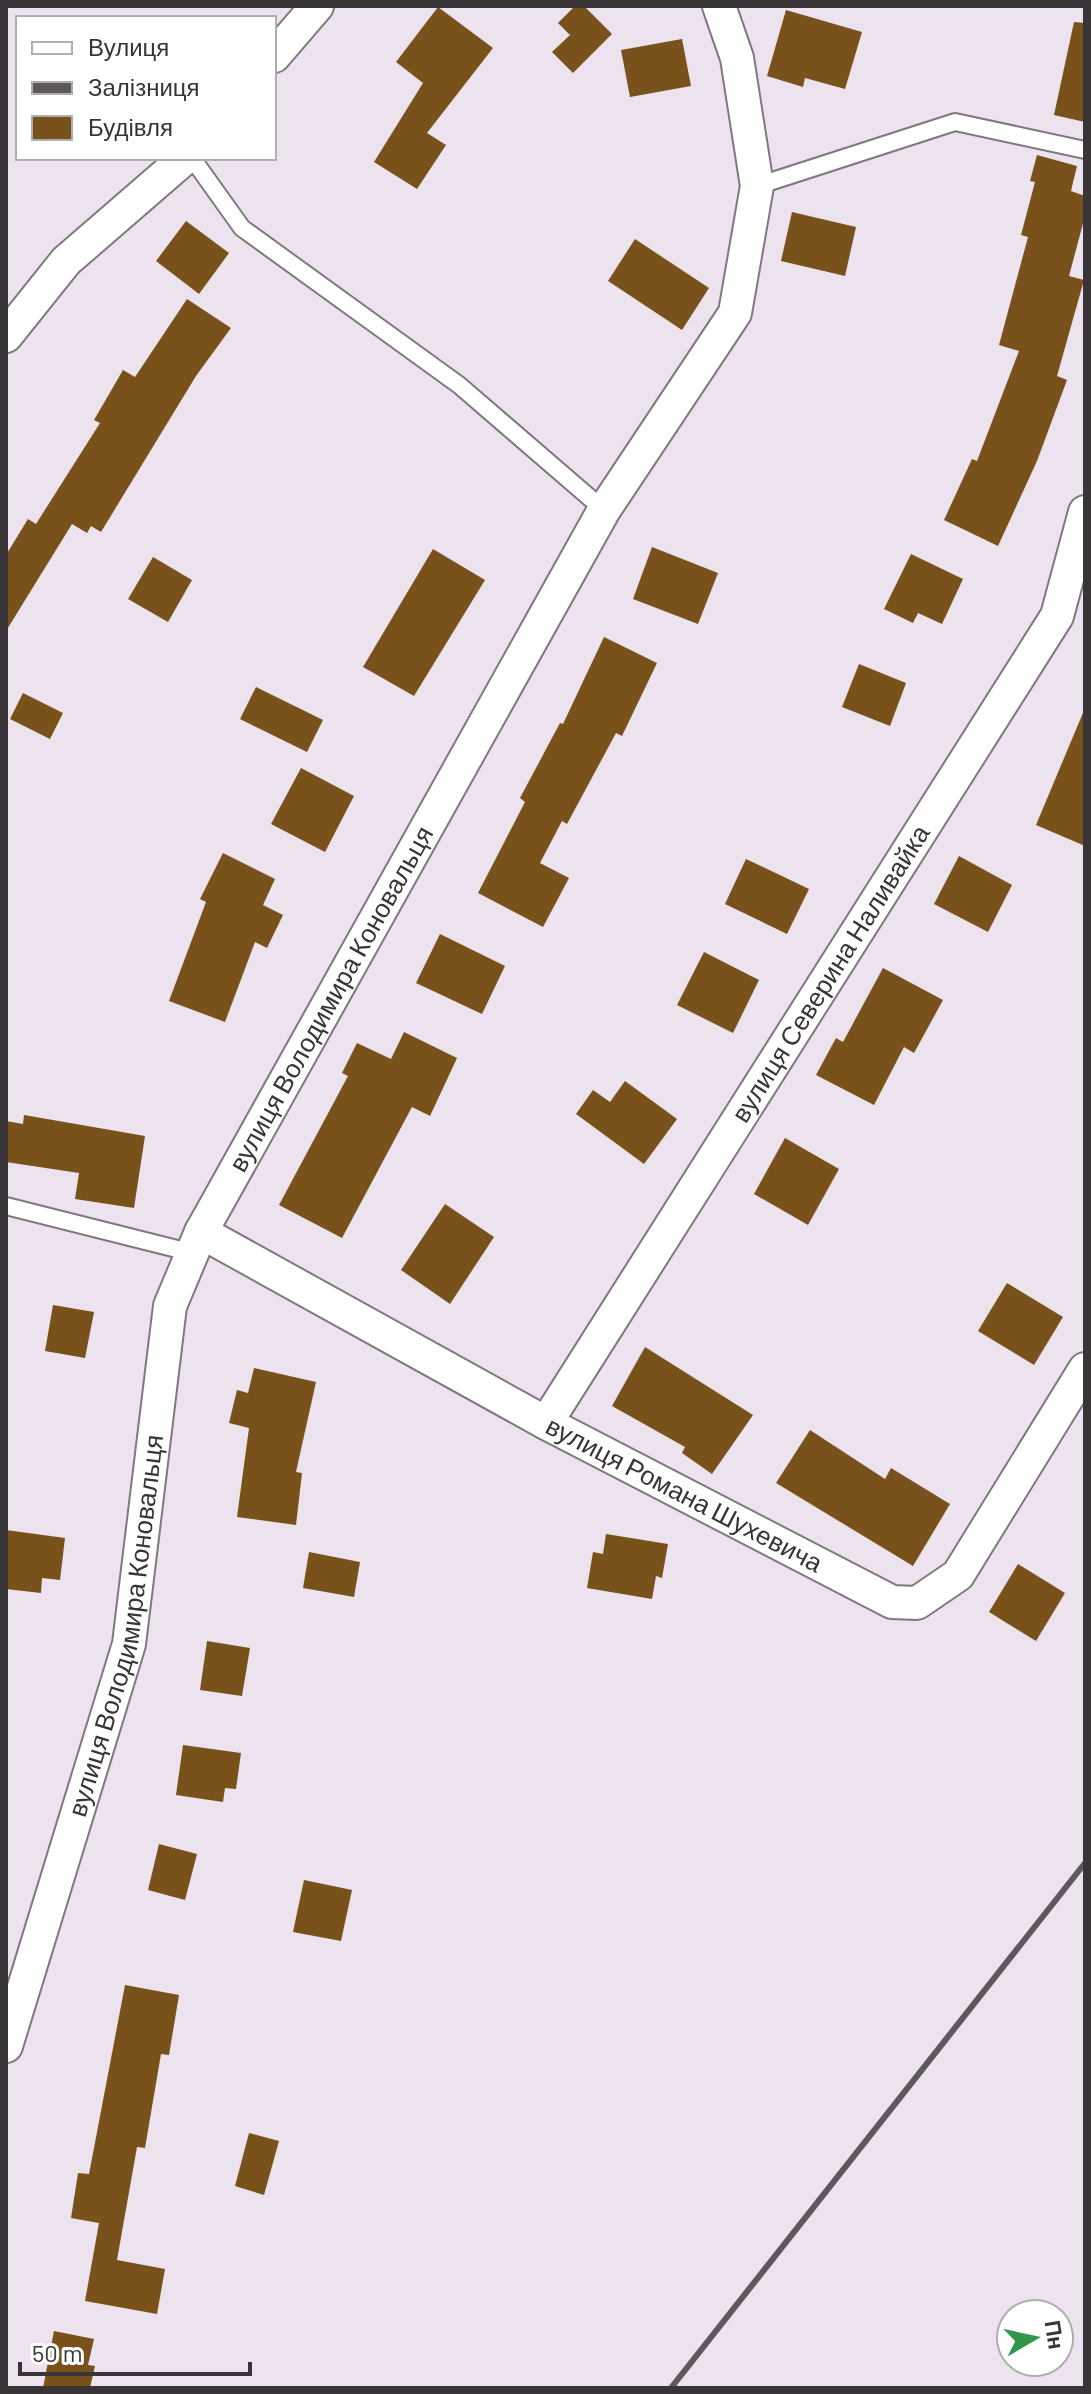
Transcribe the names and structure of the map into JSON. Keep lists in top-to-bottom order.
{
  "streets": {
    "street": ["вулиця Северина Наливайка", "вулиця Володимира Коновальця", "вулиця Романа Шухевича"]
  },
  "crossings": [
    ["вулиця Северина Наливайка", "вулиця Романа Шухевича"],
    ["вулиця Володимира Коновальця", "вулиця Романа Шухевича"]
  ],
  "legend": ["Вулиця", "Залізниця", "Будівля"],
  "scale_bar": "50 m",
  "north": "right"
}
